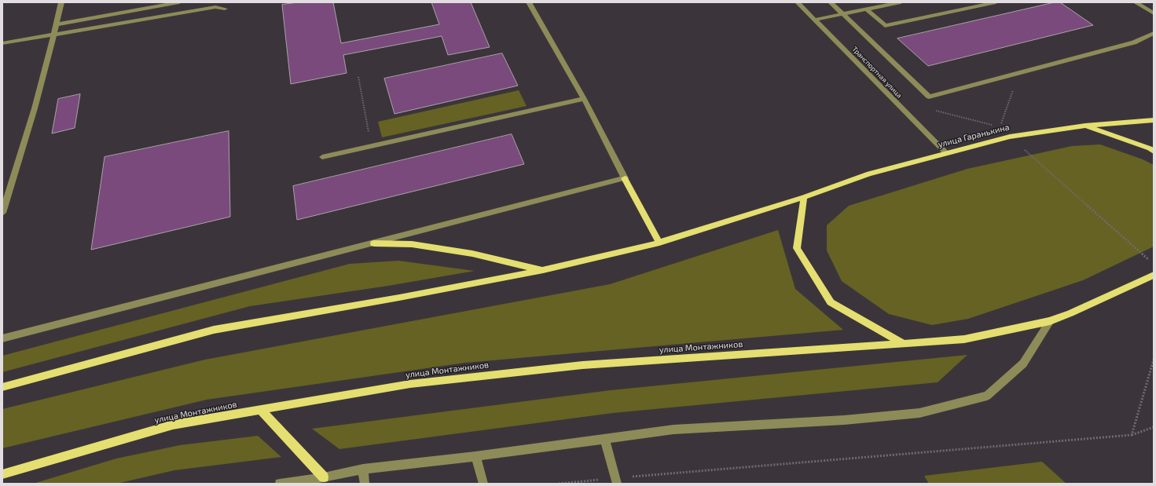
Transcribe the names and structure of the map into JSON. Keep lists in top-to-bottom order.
{
  "streets": {
    "main road": ["улица Гаранькина", "улица Монтажников"],
    "street": ["Транспортная улица"]
  },
  "crossings": [
    ["Транспортная улица", "улица Гаранькина"]
  ]
}
